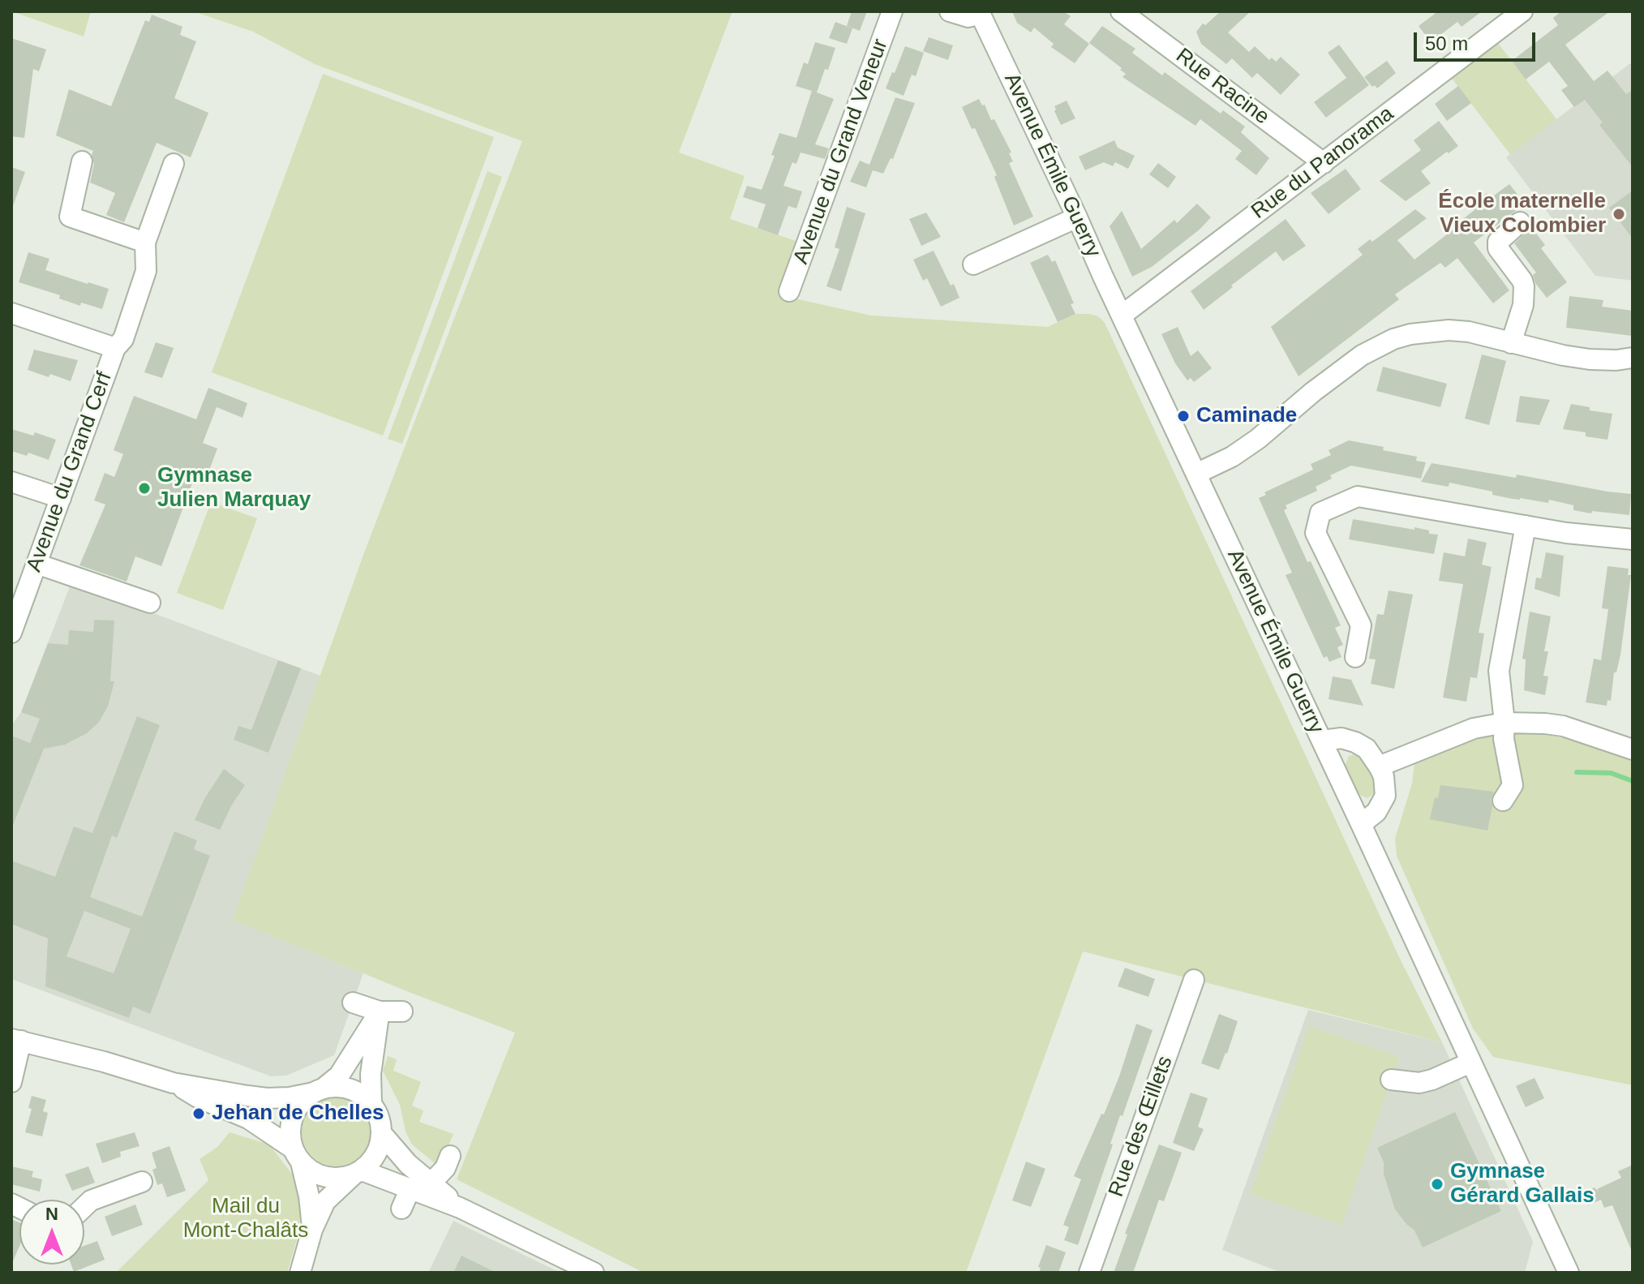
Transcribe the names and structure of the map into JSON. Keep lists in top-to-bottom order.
{
  "streets": {
    "street": [
      "Rue Racine",
      "Avenue du Grand Veneur",
      "Rue du Panorama",
      "Avenue Émile Guerry",
      "Avenue du Grand Cerf",
      "Rue des Œillets"
    ]
  },
  "crossings": [
    ["Rue Racine", "Rue du Panorama"],
    ["Rue du Panorama", "Avenue Émile Guerry"]
  ],
  "parks": ["Mail du Mont-Chalâts"],
  "places": [
    "École maternelle Vieux Colombier",
    "Caminade",
    "Gymnase Julien Marquay",
    "Jehan de Chelles",
    "Gymnase Gérard Gallais"
  ],
  "scale_bar": "50 m",
  "north": "top"
}
